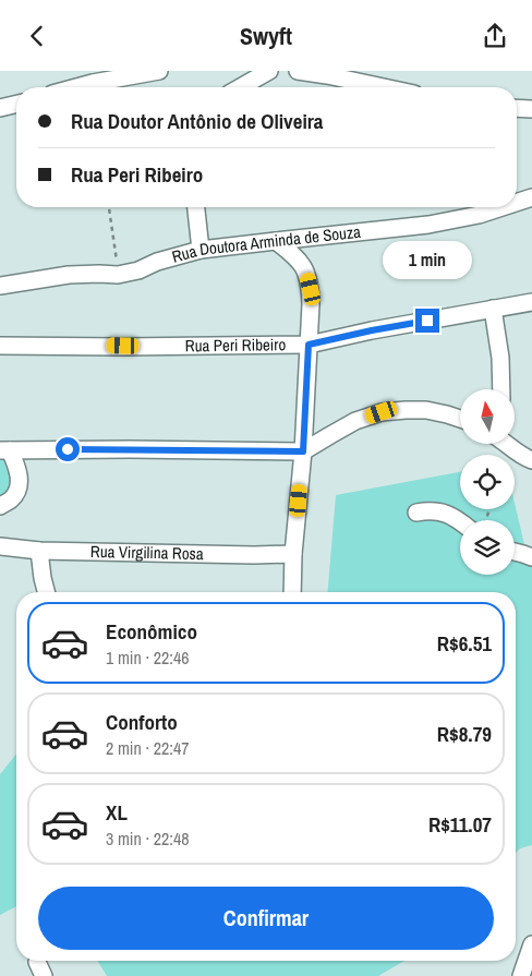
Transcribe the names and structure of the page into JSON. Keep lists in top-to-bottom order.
{
  "streets": {
    "street": ["Rua Doutora Arminda de Souza", "Rua Peri Ribeiro", "Rua Virgilina Rosa"]
  },
  "north": "top",
  "page": {
    "header": "Swyft",
    "banner": ["Rua Doutor Antônio de Oliveira", "Rua Peri Ribeiro"],
    "bubble": "1 min",
    "list": [
      {
        "name": "Econômico",
        "note": "1 min · 22:46",
        "value": "R$6.51"
      },
      {
        "name": "Conforto",
        "note": "2 min · 22:47",
        "value": "R$8.79"
      },
      {
        "name": "XL",
        "note": "3 min · 22:48",
        "value": "R$11.07"
      }
    ],
    "buttons": "Confirmar"
  }
}
